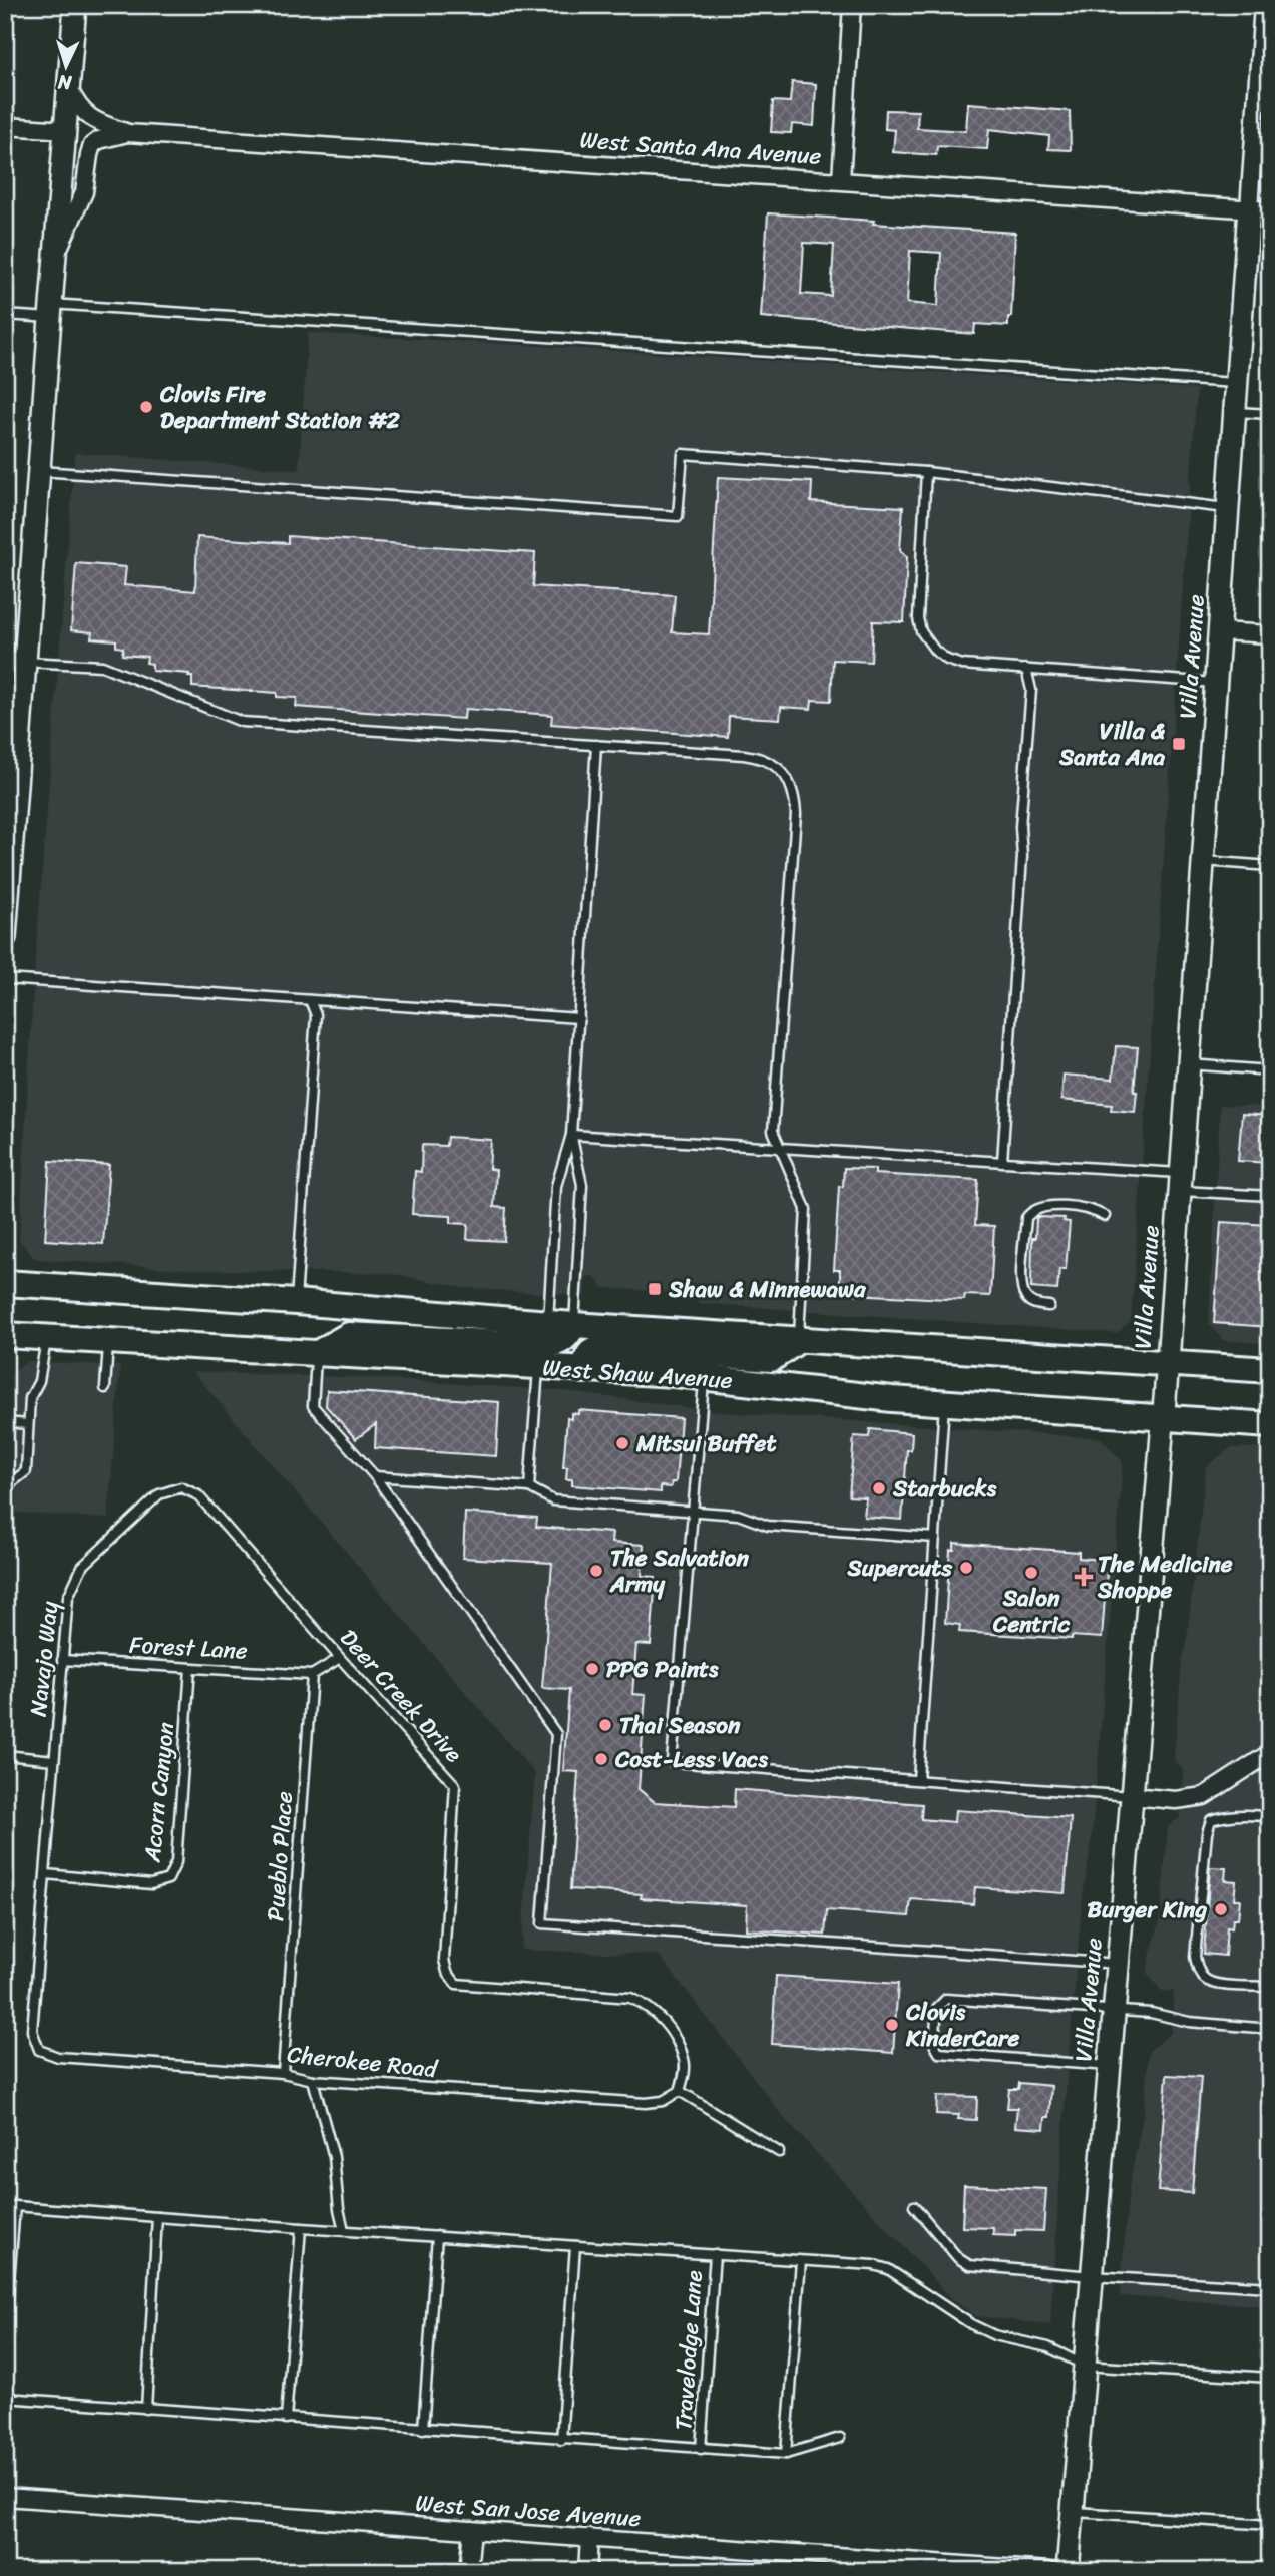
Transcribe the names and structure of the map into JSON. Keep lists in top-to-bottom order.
{
  "streets": {
    "main road": ["West Shaw Avenue"],
    "street": ["West Santa Ana Avenue", "Villa Avenue", "West San Jose Avenue"],
    "lane": [
      "Forest Lane",
      "Navajo Way",
      "Deer Creek Drive",
      "Acorn Canyon",
      "Pueblo Place",
      "Cherokee Road",
      "Travelodge Lane"
    ]
  },
  "crossings": [
    ["West Santa Ana Avenue", "Villa Avenue"],
    ["Villa Avenue", "West Shaw Avenue"],
    ["Villa Avenue", "Travelodge Lane"],
    ["Forest Lane", "Navajo Way"],
    ["Forest Lane", "Acorn Canyon"],
    ["Forest Lane", "Pueblo Place"],
    ["Navajo Way", "Deer Creek Drive"],
    ["Navajo Way", "Acorn Canyon"],
    ["Navajo Way", "Cherokee Road"],
    ["Deer Creek Drive", "Cherokee Road"],
    ["Pueblo Place", "Cherokee Road"]
  ],
  "places": {
    "other": [
      "Clovis Fire Department Station #2",
      "Mitsui Buffet",
      "Starbucks",
      "Supercuts",
      "The Salvation Army",
      "Salon Centric",
      "PPG Paints",
      "Thai Season",
      "Cost-Less Vacs",
      "Burger King",
      "Clovis KinderCare"
    ],
    "transit": ["Villa & Santa Ana", "Shaw & Minnewawa"],
    "health": ["The Medicine Shoppe"]
  },
  "north": "bottom"
}
